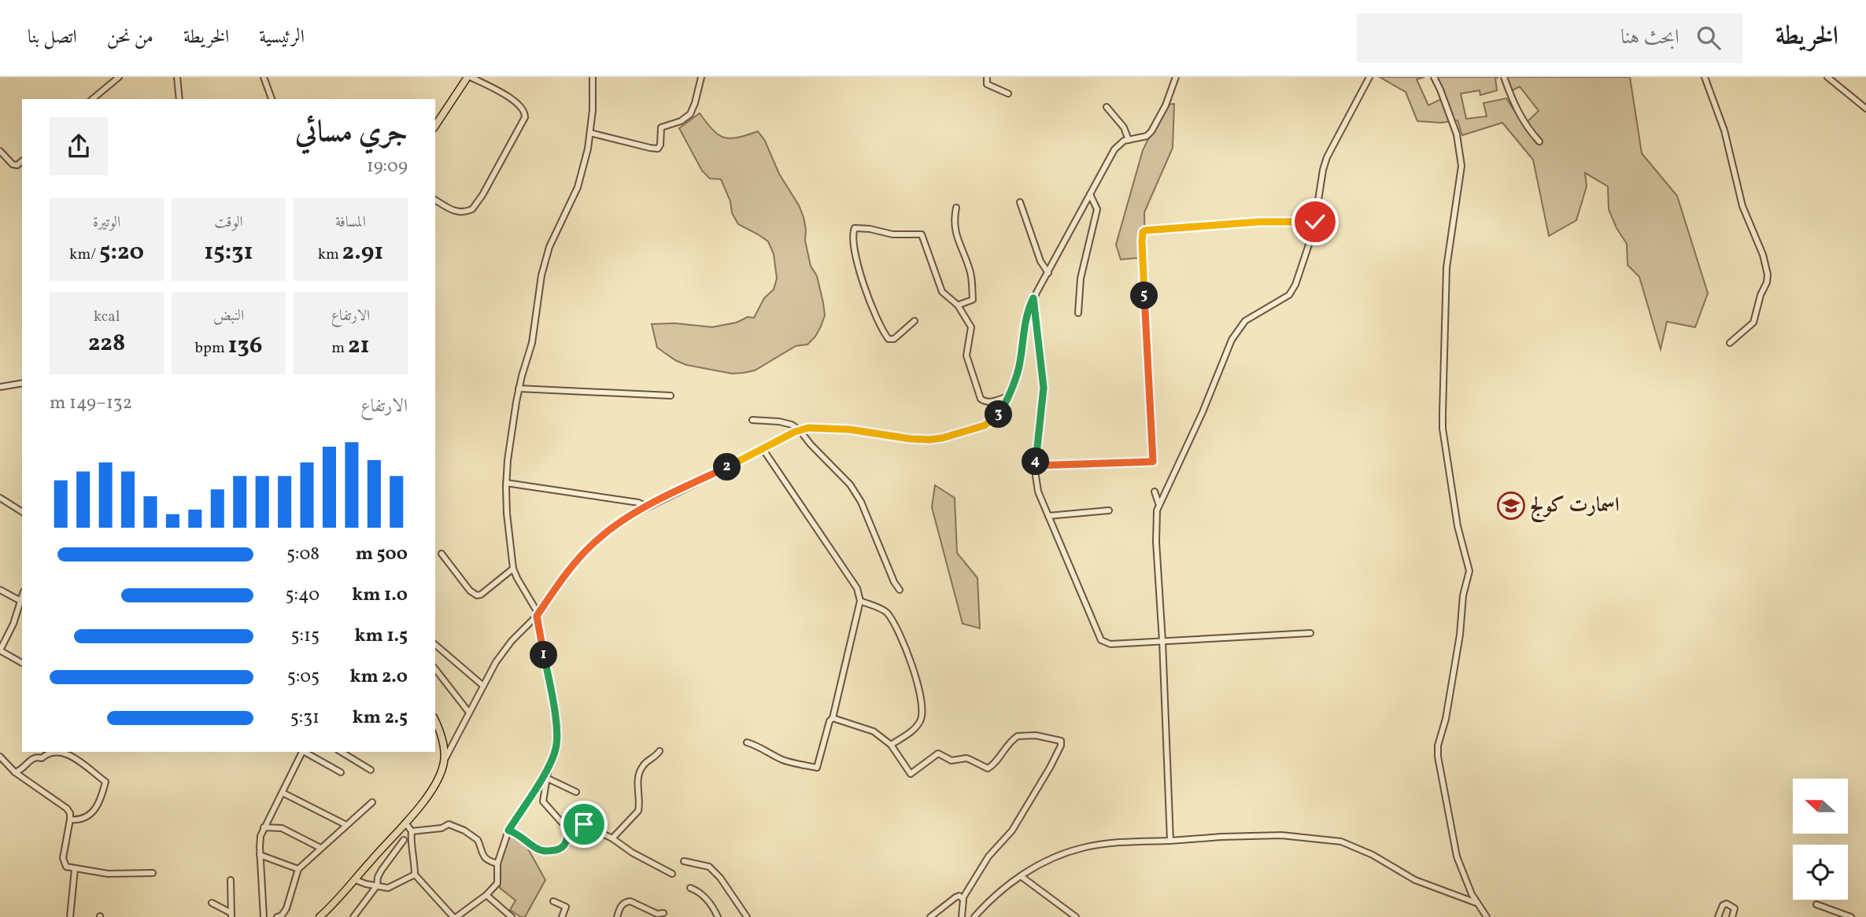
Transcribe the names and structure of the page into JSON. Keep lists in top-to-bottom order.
{
  "places": {
    "school or university": ["اسمارت كولج"]
  },
  "north": "left",
  "page": {
    "header": "الخريطة",
    "search": "ابحث هنا",
    "nav": [
      "الرئيسية",
      "الخريطة",
      "من نحن",
      "اتصل بنا"
    ],
    "heading": ["جري مسائي", "19:09"],
    "stats": [
      ["المسافة", "2.91 km"],
      ["الوقت", "15:31"],
      ["الوتيرة", "5:20 /km"],
      ["الارتفاع", "21 m"],
      ["النبض", "136 bpm"],
      ["kcal", "228"]
    ],
    "pins": [
      "5",
      "3",
      "4",
      "2",
      "1"
    ],
    "chart": ["الارتفاع", "132–149 m"],
    "list": [
      {
        "name": "500 m",
        "note": "5:08"
      },
      {
        "name": "1.0 km",
        "note": "5:40"
      },
      {
        "name": "1.5 km",
        "note": "5:15"
      },
      {
        "name": "2.0 km",
        "note": "5:05"
      },
      {
        "name": "2.5 km",
        "note": "5:31"
      }
    ]
  }
}
